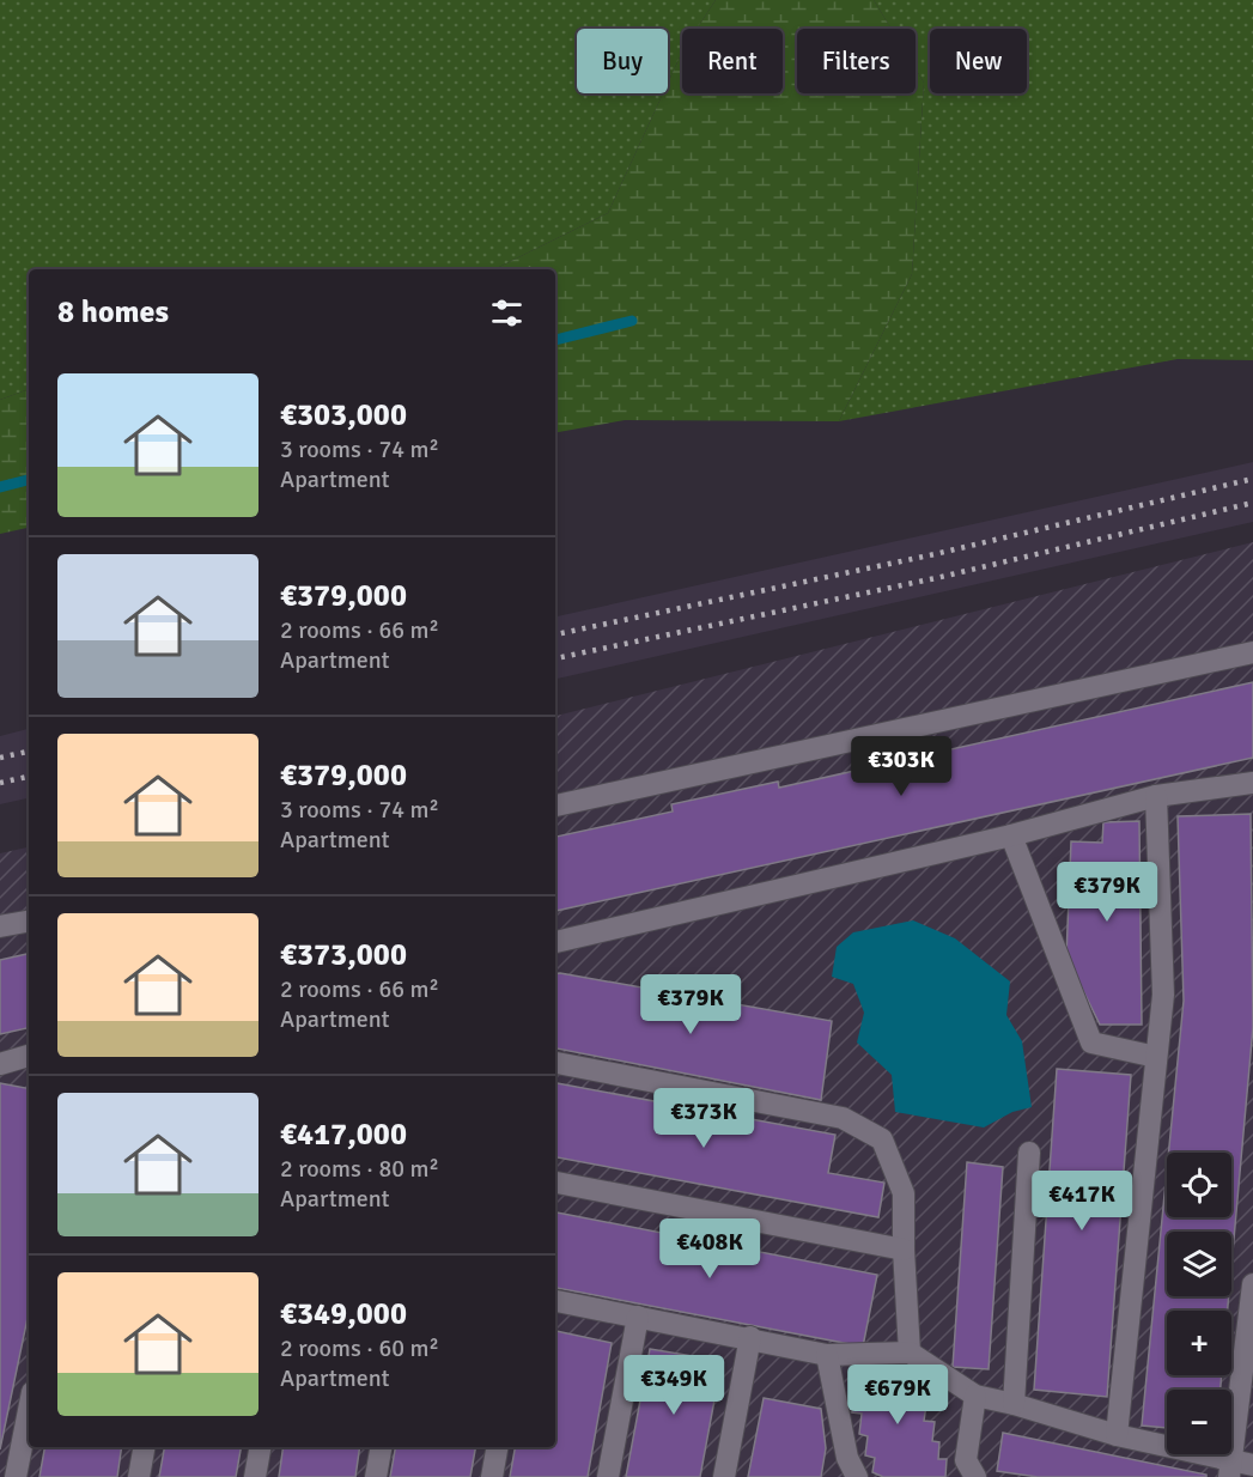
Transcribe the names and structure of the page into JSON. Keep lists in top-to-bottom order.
{
  "page": {
    "chip": [
      "Buy",
      "Rent",
      "Filters",
      "New"
    ],
    "heading": "8 homes",
    "list": [
      {
        "name": "€303,000",
        "note": "3 rooms · 74 m² · Apartment"
      },
      {
        "name": "€379,000",
        "note": "2 rooms · 66 m² · Apartment"
      },
      {
        "name": "€379,000",
        "note": "3 rooms · 74 m² · Apartment"
      },
      {
        "name": "€373,000",
        "note": "2 rooms · 66 m² · Apartment"
      },
      {
        "name": "€417,000",
        "note": "2 rooms · 80 m² · Apartment"
      },
      {
        "name": "€349,000",
        "note": "2 rooms · 60 m² · Apartment"
      }
    ],
    "price": [
      "€303K",
      "€379K",
      "€379K",
      "€373K",
      "€417K",
      "€408K",
      "€349K",
      "€679K"
    ],
    "map_buttons": ["+", "−"]
  }
}
